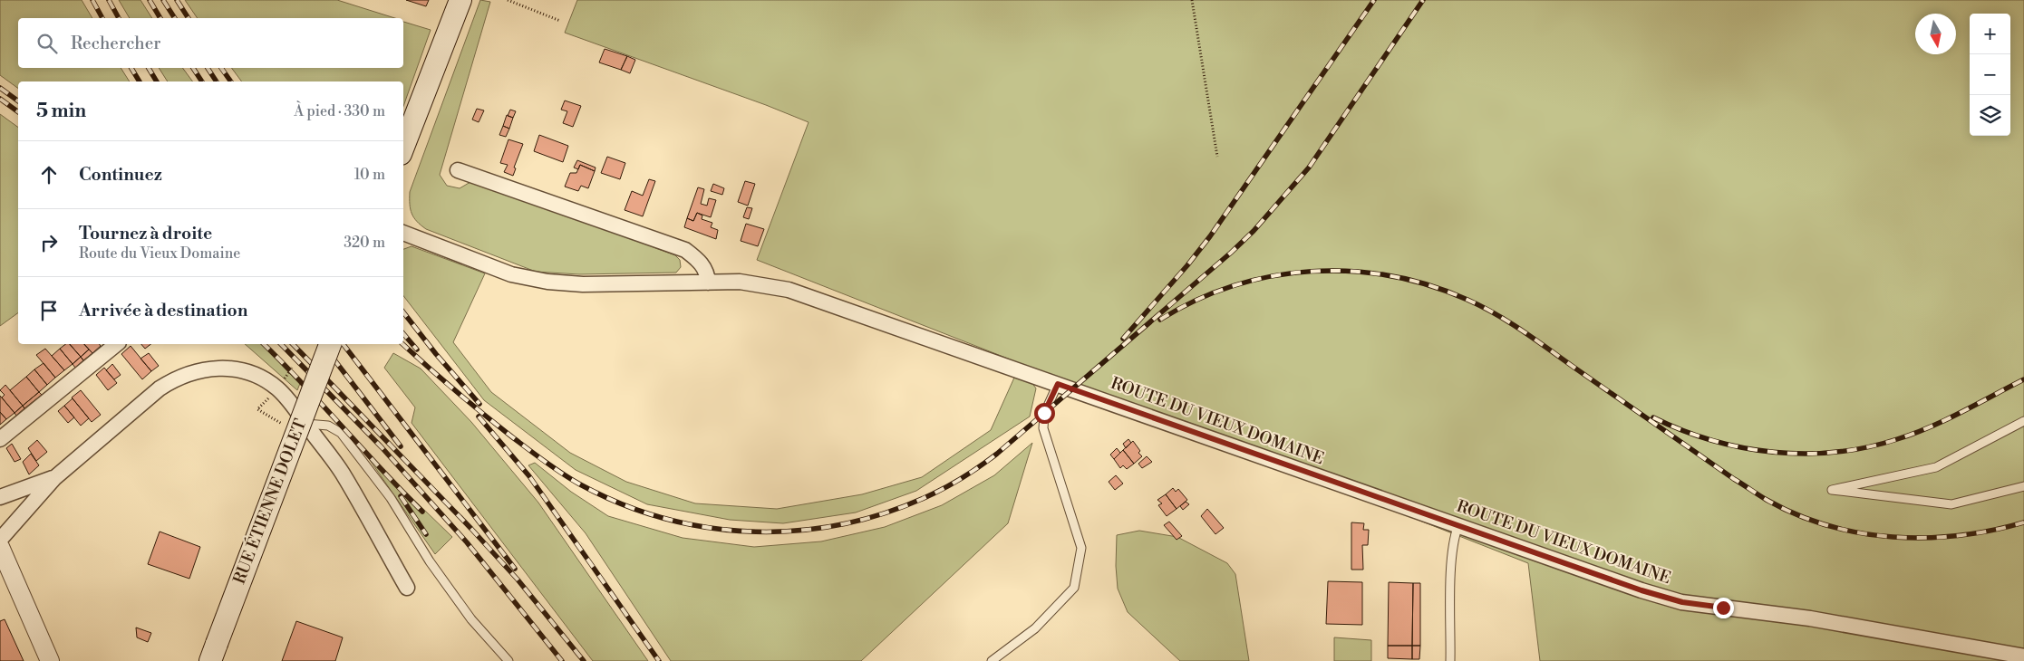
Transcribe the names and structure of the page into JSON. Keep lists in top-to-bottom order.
{
  "streets": {
    "main road": ["RUE ÉTIENNE DOLET"],
    "street": ["ROUTE DU VIEUX DOMAINE"]
  },
  "north": "bottom",
  "page": {
    "map_buttons": ["+", "−"],
    "search": "Rechercher",
    "heading": ["5 min", "À pied · 330 m"],
    "list": [
      ["Continuez", "10 m"],
      ["Tournez à droite", "Route du Vieux Domaine", "320 m"],
      "Arrivée à destination"
    ]
  }
}
